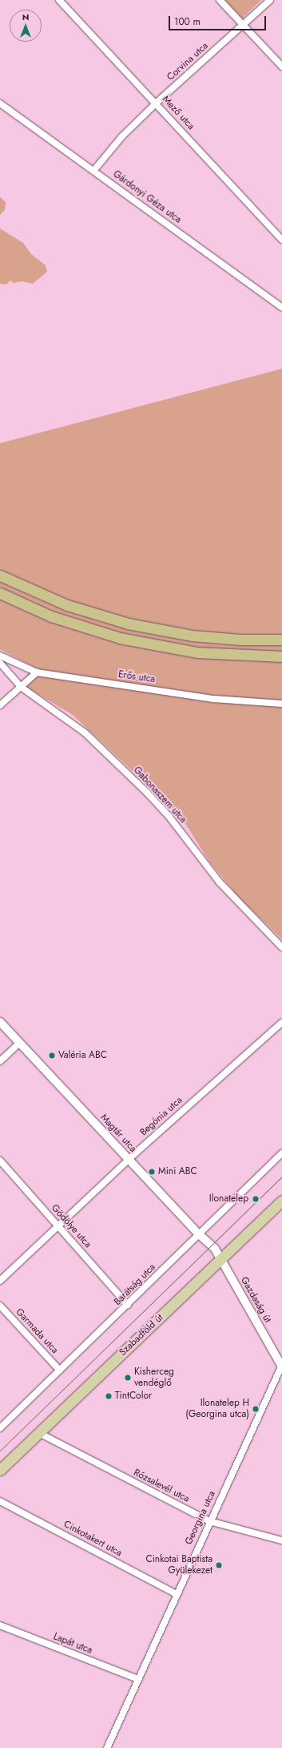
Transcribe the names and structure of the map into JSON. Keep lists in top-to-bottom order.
{
  "streets": {
    "main road": ["Szabadföld út"],
    "street": [
      "Corvina utca",
      "Mező utca",
      "Gárdonyi Géza utca",
      "Erős utca",
      "Gabonaszem utca",
      "Begónia utca",
      "Magtár utca",
      "Gödölye utca",
      "Barátság utca",
      "Gazdaság út",
      "Garmada utca",
      "Rózsalevél utca",
      "Georgina utca",
      "Cinkotakert utca",
      "Lapát utca"
    ]
  },
  "crossings": [
    ["Corvina utca", "Mező utca"],
    ["Corvina utca", "Gárdonyi Géza utca"],
    ["Begónia utca", "Magtár utca"],
    ["Begónia utca", "Gödölye utca"],
    ["Magtár utca", "Barátság utca"],
    ["Magtár utca", "Gazdaság út"],
    ["Magtár utca", "Szabadföld út"],
    ["Gödölye utca", "Barátság utca"],
    ["Barátság utca", "Garmada utca"],
    ["Gazdaság út", "Szabadföld út"],
    ["Gazdaság út", "Georgina utca"],
    ["Szabadföld út", "Rózsalevél utca"],
    ["Rózsalevél utca", "Georgina utca"],
    ["Georgina utca", "Cinkotakert utca"],
    ["Georgina utca", "Lapát utca"]
  ],
  "places": [
    "Valéria ABC",
    "Mini ABC",
    "Ilonatelep",
    "Kisherceg vendéglő",
    "TintColor",
    "Ilonatelep H (Georgina utca)",
    "Cinkotai Baptista Gyülekezet"
  ],
  "scale_bar": "100 m",
  "north": "top"
}
